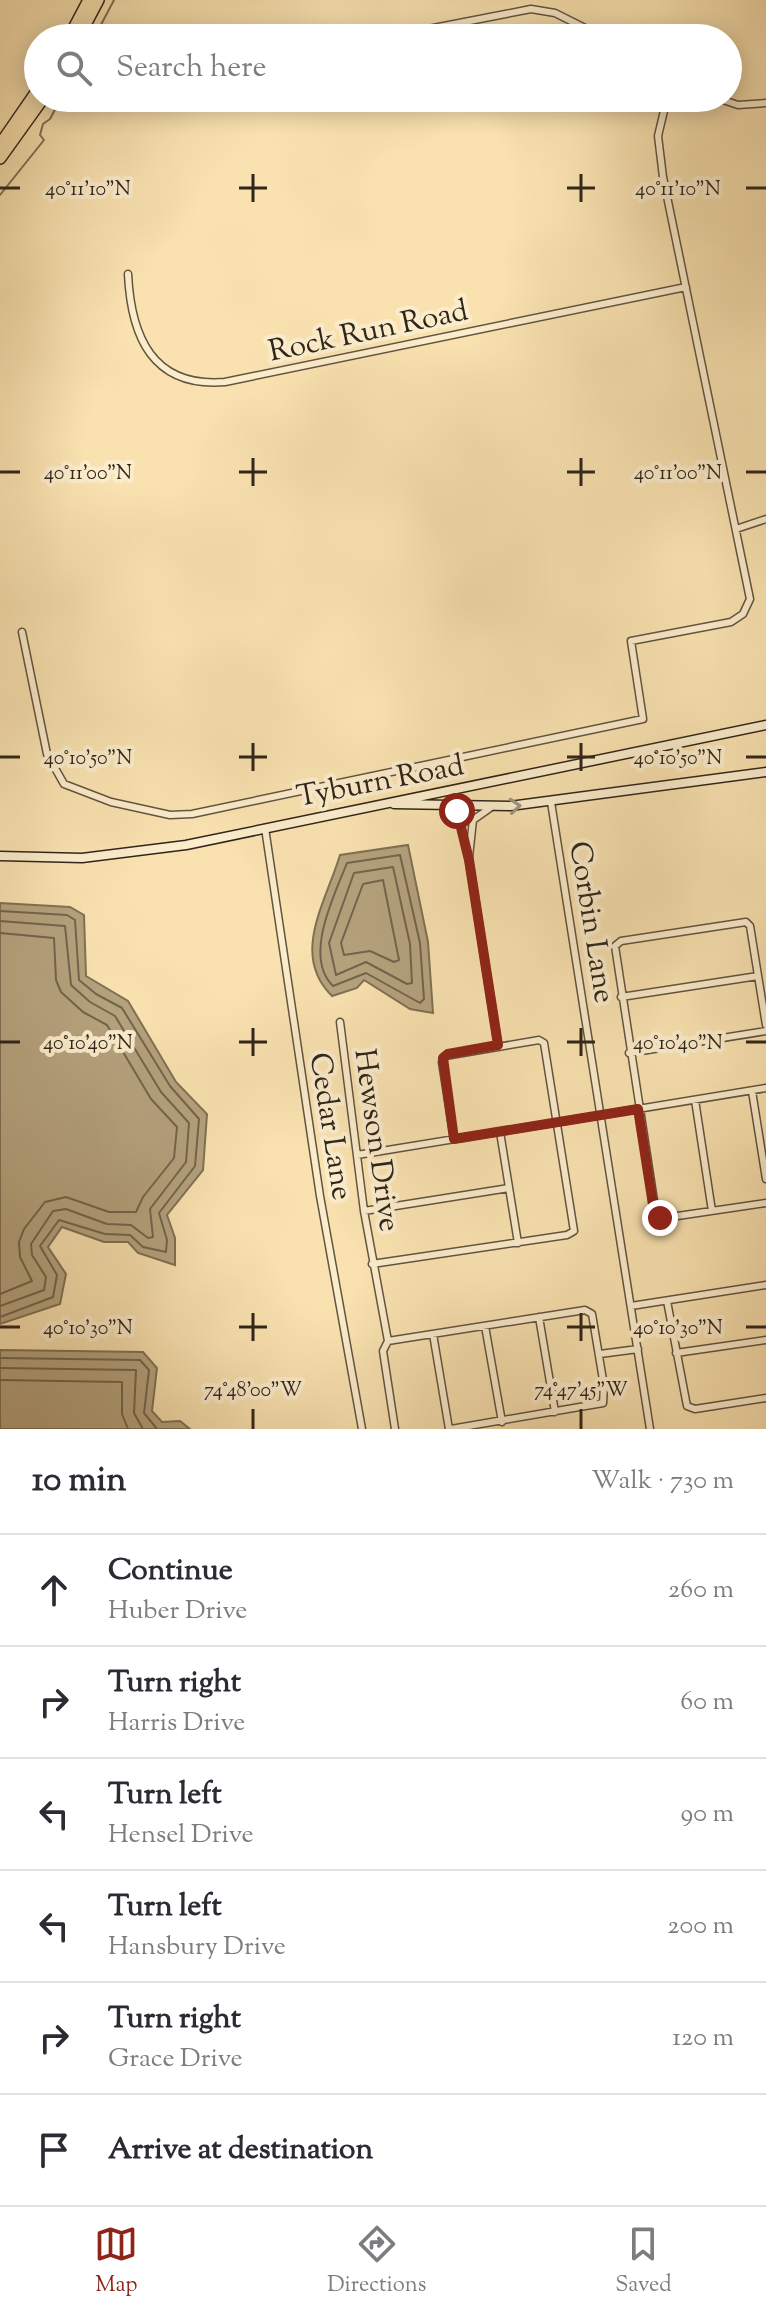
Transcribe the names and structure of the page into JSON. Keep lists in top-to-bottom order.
{
  "streets": {
    "main road": ["Tyburn Road"],
    "street": [
      "Rock Run Road",
      "Corbin Lane",
      "Cedar Lane",
      "Hewson Drive"
    ]
  },
  "crossings": [
    ["Tyburn Road", "Cedar Lane"]
  ],
  "page": {
    "search": "Search here",
    "heading": ["10 min", "Walk · 730 m"],
    "list": [
      ["Continue", "Huber Drive", "260 m"],
      ["Turn right", "Harris Drive", "60 m"],
      ["Turn left", "Hensel Drive", "90 m"],
      ["Turn left", "Hansbury Drive", "200 m"],
      ["Turn right", "Grace Drive", "120 m"],
      "Arrive at destination"
    ],
    "nav": ["Map", "Directions", "Saved"]
  },
  "coordinates": [
    "40°11'10\"N",
    "40°11'00\"N",
    "40°10'50\"N",
    "40°10'40\"N",
    "40°10'30\"N",
    "74°48'00\"W",
    "74°47'45\"W"
  ]
}
